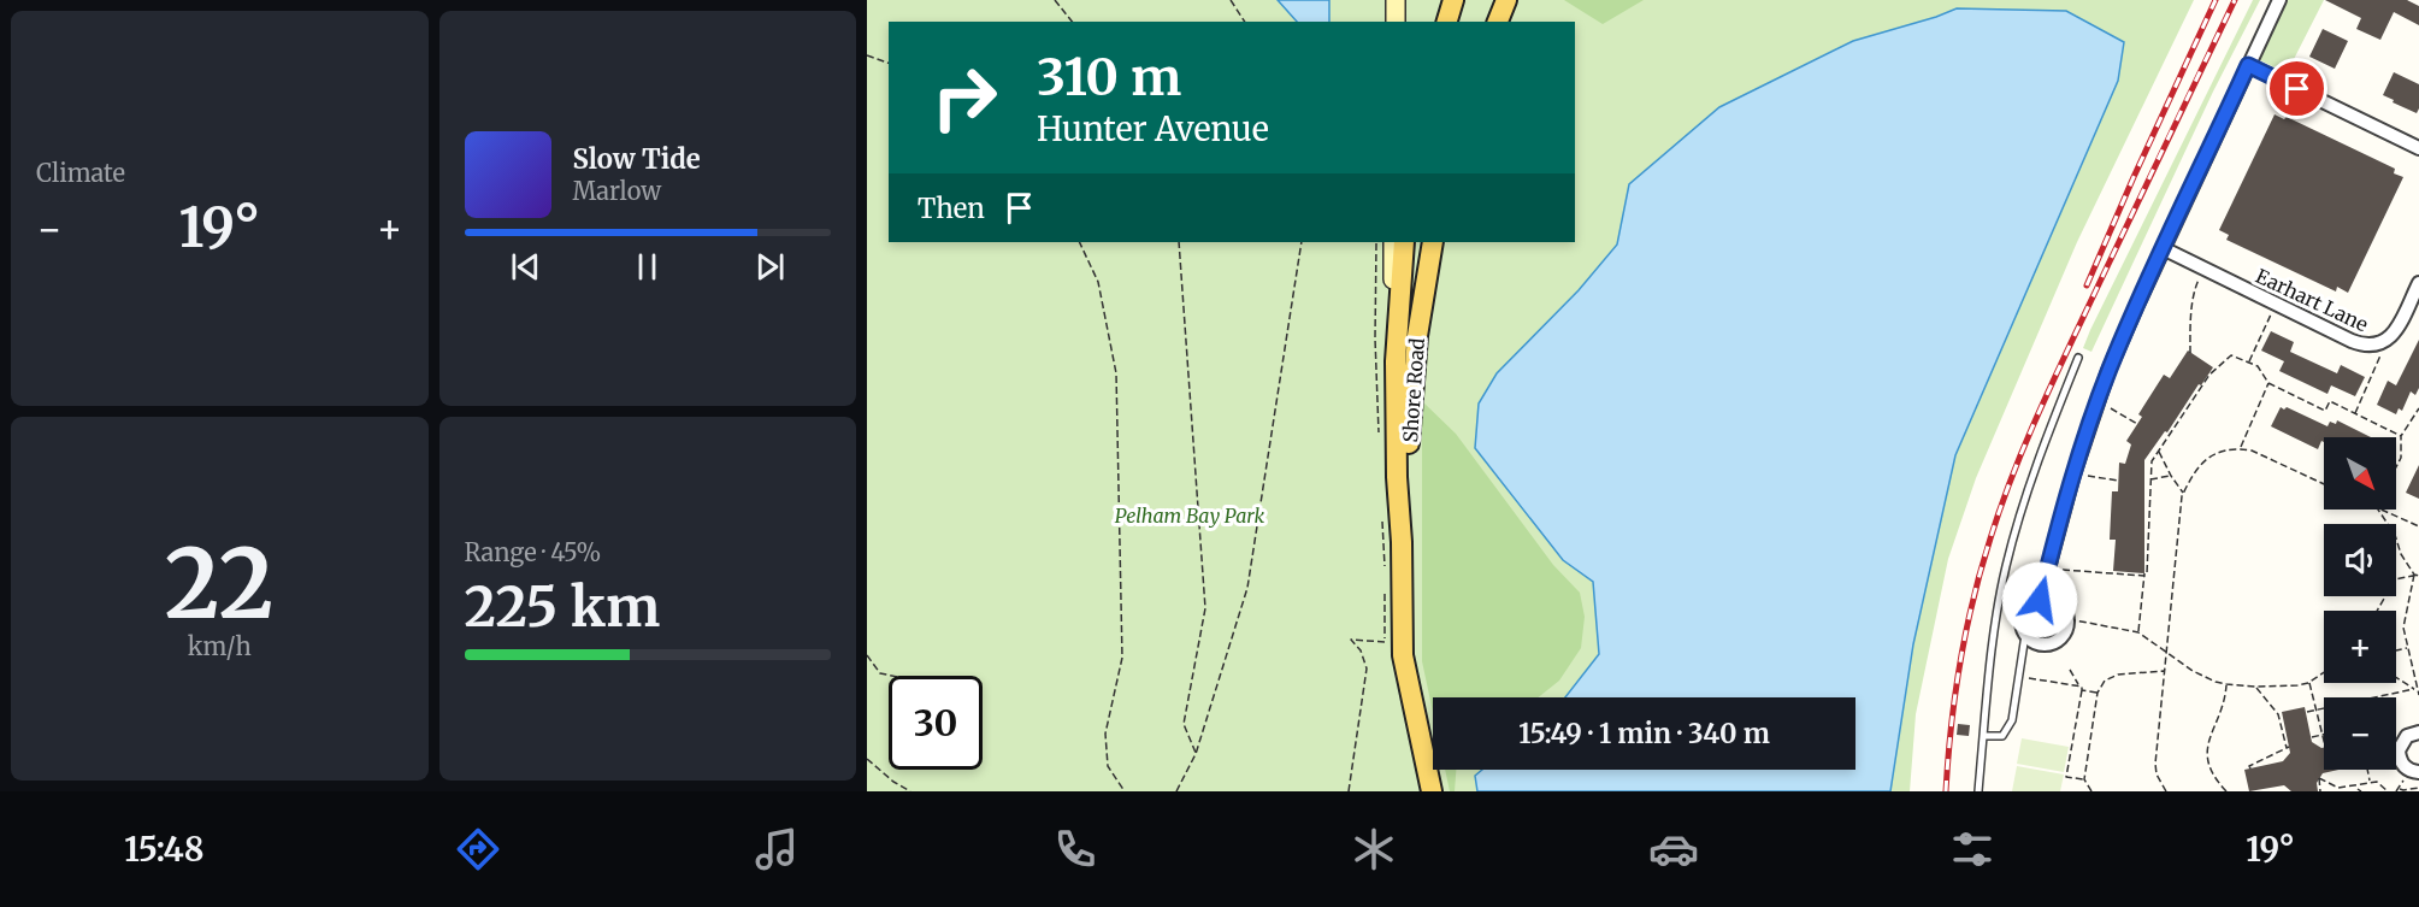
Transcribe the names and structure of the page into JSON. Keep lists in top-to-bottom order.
{
  "streets": {
    "main road": ["Shore Road"],
    "street": ["Earhart Lane"]
  },
  "parks": ["Pelham Bay Park"],
  "north": "bottom right",
  "page": {
    "tile": [
      "Climate",
      ["22", "km/h"],
      ["Range · 45%", "225 km"]
    ],
    "turn": ["310 m", "Hunter Avenue"],
    "song": ["Slow Tide", "Marlow"],
    "then": "Then",
    "heat": ["−", "19°", "+"],
    "map_buttons": ["+", "−"],
    "limit": "30",
    "trip": "15:49 · 1 min · 340 m",
    "tabs": ["15:48", "19°"]
  }
}
